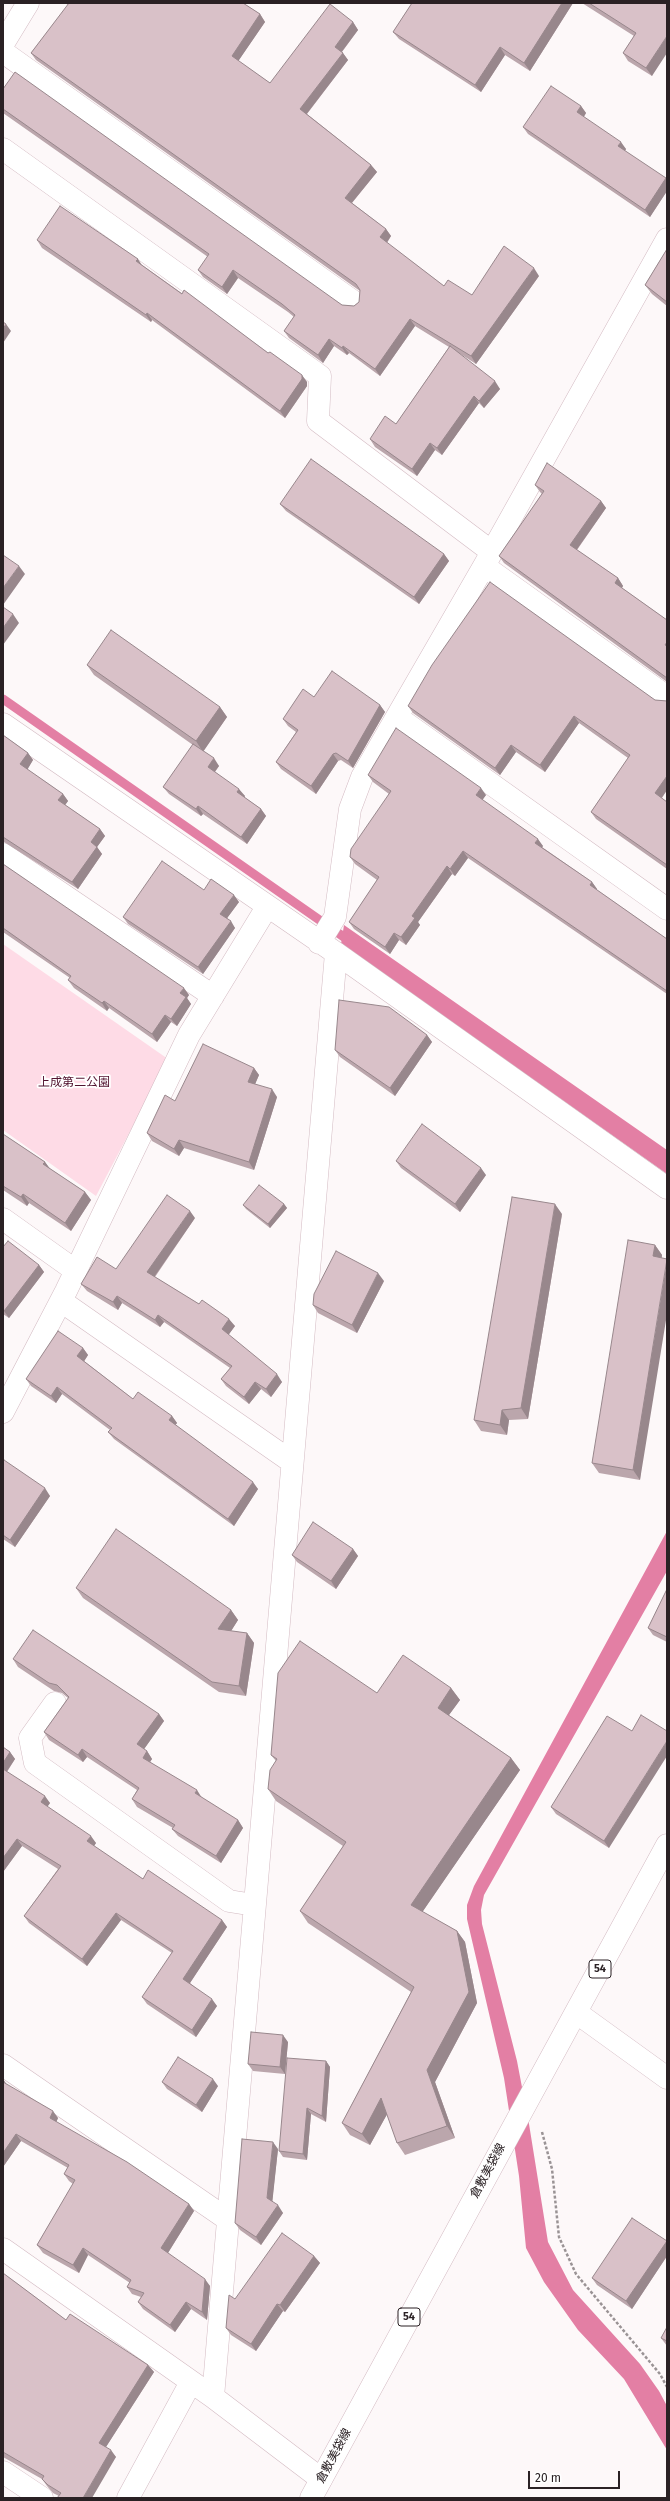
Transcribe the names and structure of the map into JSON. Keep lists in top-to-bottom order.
{
  "streets": {
    "street": ["54", "倉敷美袋線"]
  },
  "parks": ["上成第二公園"],
  "scale_bar": "20 m"
}
